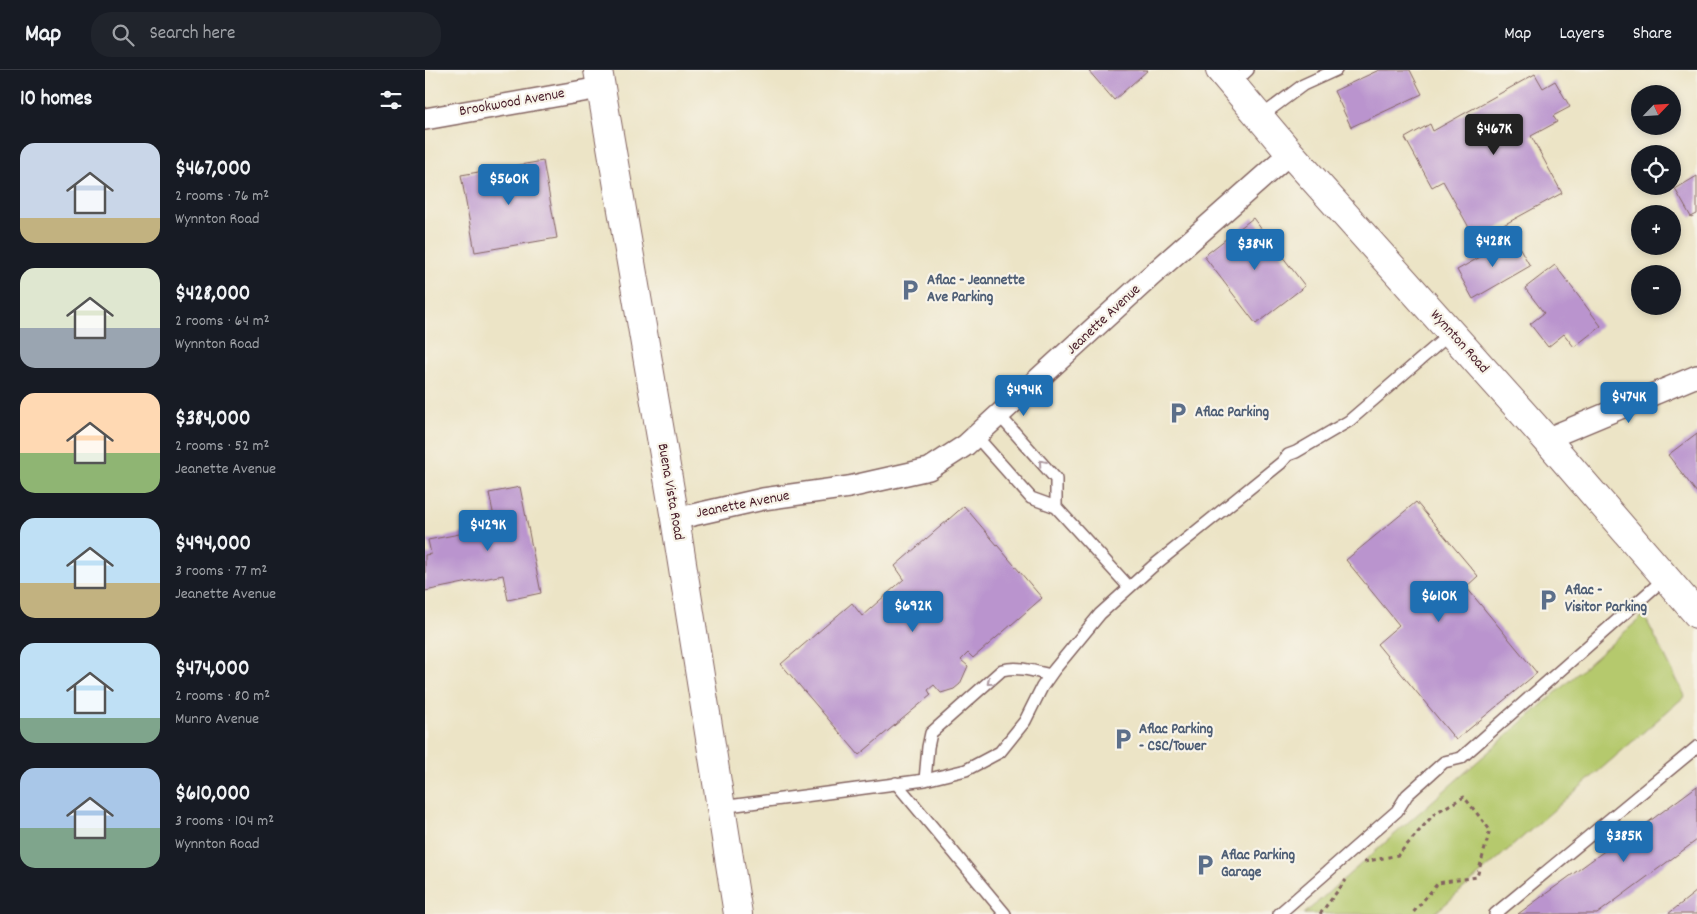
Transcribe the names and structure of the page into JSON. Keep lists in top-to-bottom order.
{
  "streets": {
    "main road": ["Wynnton Road", "Buena Vista Road"],
    "street": ["Brookwood Avenue", "Jeanette Avenue"]
  },
  "crossings": [
    ["Brookwood Avenue", "Buena Vista Road"],
    ["Jeanette Avenue", "Wynnton Road"],
    ["Jeanette Avenue", "Buena Vista Road"]
  ],
  "places": {
    "parking": [
      "Aflac - Jeannette Ave Parking",
      "Aflac Parking",
      "Aflac - Visitor Parking",
      "Aflac Parking - CSC/Tower",
      "Aflac Parking Garage"
    ]
  },
  "north": "top right",
  "page": {
    "header": "Map",
    "search": "Search here",
    "nav": ["Map", "Layers", "Share"],
    "heading": "10 homes",
    "map_buttons": ["+", "−"],
    "price": [
      "$467K",
      "$560K",
      "$428K",
      "$384K",
      "$494K",
      "$474K",
      "$429K",
      "$610K",
      "$692K",
      "$385K"
    ],
    "list": [
      {
        "name": "$467,000",
        "note": "2 rooms · 76 m² · Wynnton Road"
      },
      {
        "name": "$428,000",
        "note": "2 rooms · 64 m² · Wynnton Road"
      },
      {
        "name": "$384,000",
        "note": "2 rooms · 52 m² · Jeanette Avenue"
      },
      {
        "name": "$494,000",
        "note": "3 rooms · 77 m² · Jeanette Avenue"
      },
      {
        "name": "$474,000",
        "note": "2 rooms · 80 m² · Munro Avenue"
      },
      {
        "name": "$610,000",
        "note": "3 rooms · 104 m² · Wynnton Road"
      }
    ]
  }
}
